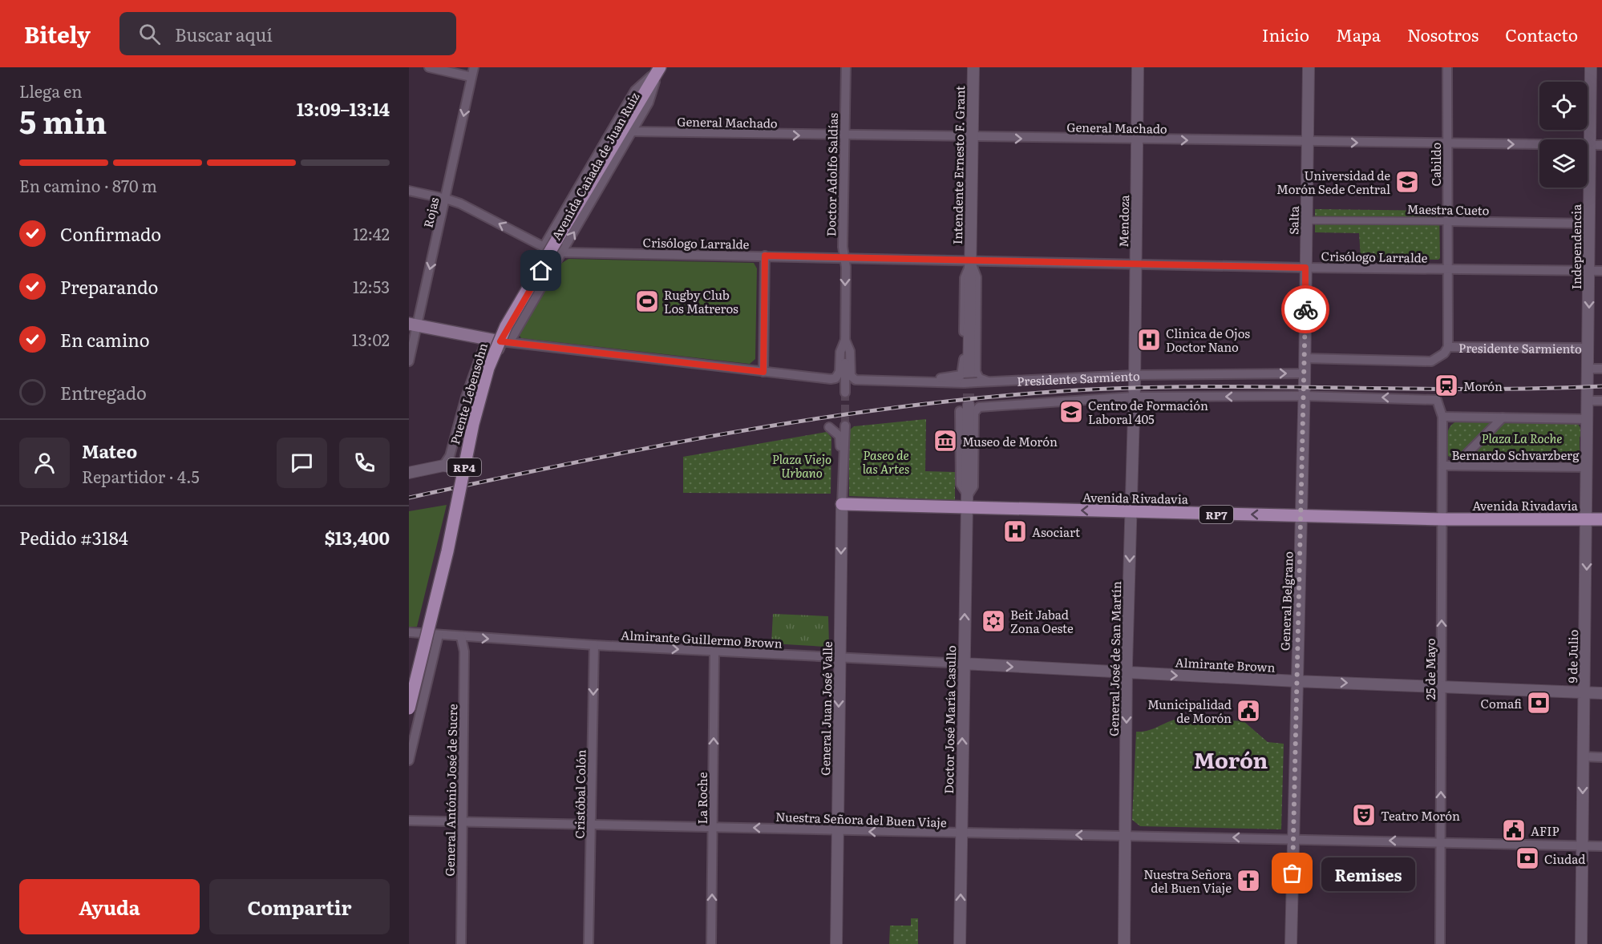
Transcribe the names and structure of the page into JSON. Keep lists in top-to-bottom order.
{
  "streets": {
    "main road": [
      "Avenida Cañada de Juan Ruiz",
      "Puente Lebensohn",
      "RP4",
      "Avenida Rivadavia",
      "RP7"
    ],
    "street": [
      "General Machado",
      "Cabildo",
      "Intendente Ernesto F. Grant",
      "Doctor Adolfo Saldías",
      "Maestra Cueto",
      "Rojas",
      "Salta",
      "Mendoza",
      "Crisólogo Larralde",
      "Independencia",
      "Presidente Sarmiento",
      "Bernardo Schvarzberg",
      "General Belgrano",
      "Almirante Guillermo Brown",
      "9 de Julio",
      "General José de San Martín",
      "Almirante Brown",
      "25 de Mayo",
      "General Juan José Valle",
      "Doctor José María Casullo",
      "General António José de Sucre",
      "Cristóbal Colón",
      "La Roche",
      "Nuestra Señora del Buen Viaje"
    ]
  },
  "crossings": [
    ["General Machado", "Cabildo"],
    ["General Machado", "Intendente Ernesto F. Grant"],
    ["General Machado", "Avenida Cañada de Juan Ruiz"],
    ["General Machado", "Doctor Adolfo Saldías"],
    ["General Machado", "Salta"],
    ["General Machado", "Mendoza"],
    ["General Machado", "Independencia"],
    ["Cabildo", "Maestra Cueto"],
    ["Cabildo", "Crisólogo Larralde"],
    ["Cabildo", "Presidente Sarmiento"],
    ["Intendente Ernesto F. Grant", "Crisólogo Larralde"],
    ["Intendente Ernesto F. Grant", "Presidente Sarmiento"],
    ["Avenida Cañada de Juan Ruiz", "Crisólogo Larralde"],
    ["Avenida Cañada de Juan Ruiz", "Puente Lebensohn"],
    ["Avenida Cañada de Juan Ruiz", "Almirante Guillermo Brown"],
    ["Doctor Adolfo Saldías", "Crisólogo Larralde"],
    ["Doctor Adolfo Saldías", "Presidente Sarmiento"],
    ["Maestra Cueto", "Salta"],
    ["Maestra Cueto", "Independencia"],
    ["Rojas", "Crisólogo Larralde"],
    ["Salta", "Crisólogo Larralde"],
    ["Salta", "Presidente Sarmiento"],
    ["Salta", "General Belgrano"],
    ["Mendoza", "Crisólogo Larralde"],
    ["Mendoza", "Presidente Sarmiento"],
    ["Mendoza", "General José de San Martín"],
    ["Crisólogo Larralde", "Independencia"],
    ["Crisólogo Larralde", "Puente Lebensohn"],
    ["Independencia", "Presidente Sarmiento"],
    ["Independencia", "9 de Julio"],
    ["Presidente Sarmiento", "General Belgrano"],
    ["Presidente Sarmiento", "9 de Julio"],
    ["Presidente Sarmiento", "General José de San Martín"],
    ["Presidente Sarmiento", "25 de Mayo"],
    ["Presidente Sarmiento", "Doctor José María Casullo"],
    ["Bernardo Schvarzberg", "9 de Julio"],
    ["Bernardo Schvarzberg", "25 de Mayo"],
    ["Avenida Rivadavia", "General Belgrano"],
    ["Avenida Rivadavia", "9 de Julio"],
    ["Avenida Rivadavia", "General José de San Martín"],
    ["Avenida Rivadavia", "25 de Mayo"],
    ["Avenida Rivadavia", "General Juan José Valle"],
    ["Avenida Rivadavia", "Doctor José María Casullo"],
    ["General Belgrano", "Almirante Brown"],
    ["General Belgrano", "Nuestra Señora del Buen Viaje"],
    ["Almirante Guillermo Brown", "Almirante Brown"],
    ["Almirante Guillermo Brown", "General Juan José Valle"],
    ["Almirante Guillermo Brown", "Doctor José María Casullo"],
    ["Almirante Guillermo Brown", "General António José de Sucre"],
    ["Almirante Guillermo Brown", "Cristóbal Colón"],
    ["Almirante Guillermo Brown", "La Roche"],
    ["9 de Julio", "Almirante Brown"],
    ["9 de Julio", "Nuestra Señora del Buen Viaje"],
    ["General José de San Martín", "Almirante Brown"],
    ["General José de San Martín", "Nuestra Señora del Buen Viaje"],
    ["Almirante Brown", "25 de Mayo"],
    ["Almirante Brown", "Doctor José María Casullo"],
    ["25 de Mayo", "Nuestra Señora del Buen Viaje"],
    ["General Juan José Valle", "Nuestra Señora del Buen Viaje"],
    ["Doctor José María Casullo", "Nuestra Señora del Buen Viaje"],
    ["General António José de Sucre", "Nuestra Señora del Buen Viaje"],
    ["Cristóbal Colón", "Nuestra Señora del Buen Viaje"],
    ["La Roche", "Nuestra Señora del Buen Viaje"]
  ],
  "one_way": [
    "General Machado",
    "Rojas",
    "Avenida Rivadavia",
    "Almirante Guillermo Brown",
    "9 de Julio",
    "General José de San Martín",
    "Almirante Brown",
    "25 de Mayo",
    "General Juan José Valle",
    "Doctor José María Casullo",
    "Cristóbal Colón",
    "La Roche",
    "Nuestra Señora del Buen Viaje"
  ],
  "districts": ["Morón"],
  "parks": ["Plaza La Roche", "Paseo de las Artes", "Plaza Viejo Urbano"],
  "places": {
    "school or university": ["Universidad de Morón Sede Central", "Centro de Formación Laboral 405"],
    "sports": ["Rugby Club Los Matreros"],
    "hospital": ["Clinica de Ojos Doctor Nano", "Asociart"],
    "station": ["Morón"],
    "museum": ["Museo de Morón"],
    "synagogue": ["Beit Jabad Zona Oeste"],
    "bank": ["Comafi", "Ciudad"],
    "public building": ["Municipalidad de Morón", "AFIP"],
    "theatre": ["Teatro Morón"],
    "other": ["Remises"],
    "church": ["Nuestra Señora del Buen Viaje"]
  },
  "page": {
    "header": "Bitely",
    "search": "Buscar aquí",
    "nav": [
      "Inicio",
      "Mapa",
      "Nosotros",
      "Contacto"
    ],
    "heading": ["5 min", "Llega en", "13:09–13:14"],
    "panel": [
      "Mateo",
      "Repartidor · 4.5",
      "Pedido #3184",
      "$13,400"
    ],
    "bar": "En camino · 870 m",
    "list": [
      ["Confirmado", "12:42"],
      ["Preparando", "12:53"],
      ["En camino", "13:02"],
      "Entregado"
    ],
    "bubble": "Remises",
    "buttons": ["Ayuda", "Compartir"]
  }
}
